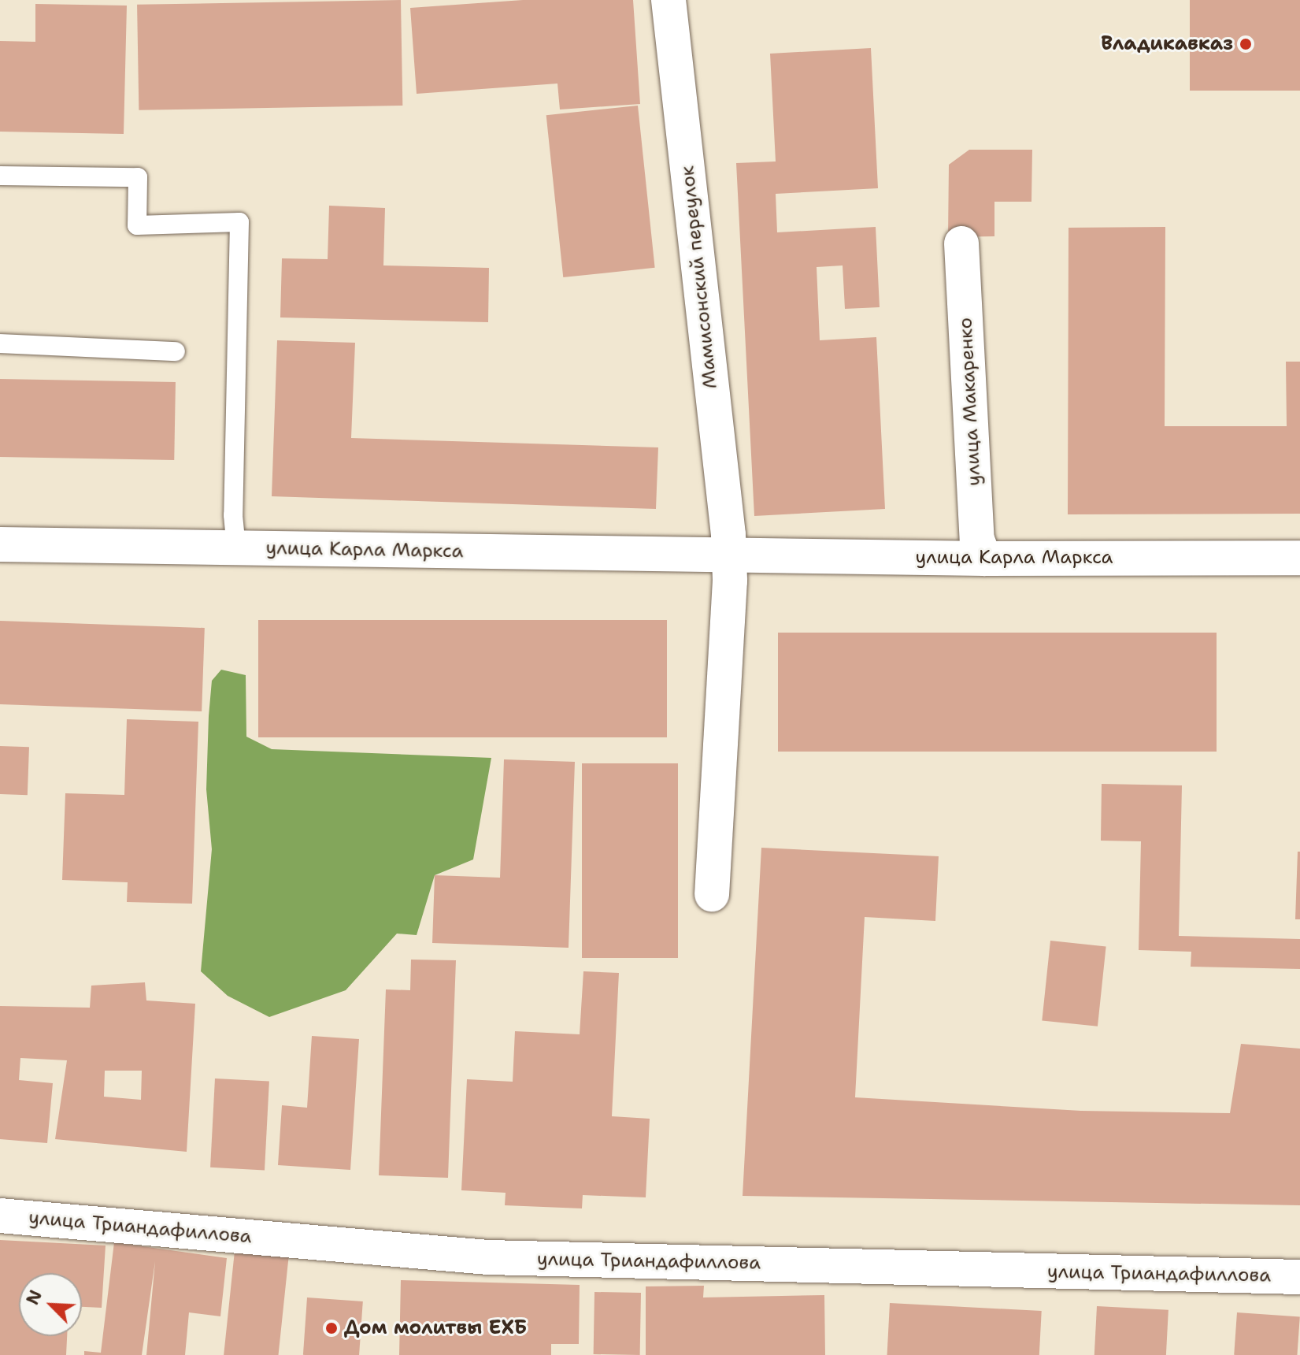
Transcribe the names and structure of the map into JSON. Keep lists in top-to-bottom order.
{
  "streets": {
    "street": [
      "Мамисонский переулок",
      "улица Макаренко",
      "улица Карла Маркса",
      "улица Триандафиллова"
    ]
  },
  "crossings": [
    ["Мамисонский переулок", "улица Карла Маркса"],
    ["улица Макаренко", "улица Карла Маркса"]
  ],
  "places": ["Владикавказ", "Дом молитвы ЕХБ"],
  "north": "top left"
}
